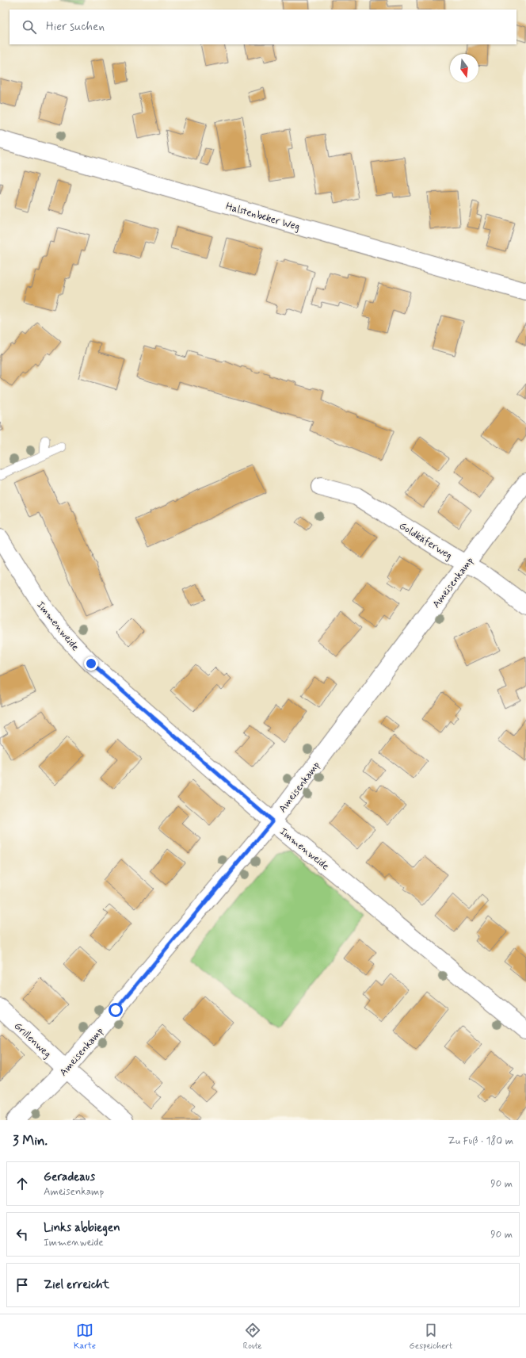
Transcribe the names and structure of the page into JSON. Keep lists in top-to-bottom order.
{
  "streets": {
    "street": [
      "Halstenbeker Weg",
      "Goldkäferweg",
      "Ameisenkamp",
      "Immenweide",
      "Grillenweg"
    ]
  },
  "crossings": [
    ["Goldkäferweg", "Ameisenkamp"],
    ["Ameisenkamp", "Immenweide"],
    ["Ameisenkamp", "Grillenweg"]
  ],
  "north": "bottom",
  "page": {
    "search": "Hier suchen",
    "heading": ["3 Min.", "Zu Fuß · 180 m"],
    "list": [
      ["Geradeaus", "Ameisenkamp", "90 m"],
      ["Links abbiegen", "Immenweide", "90 m"],
      "Ziel erreicht"
    ],
    "nav": ["Karte", "Route", "Gespeichert"]
  }
}
